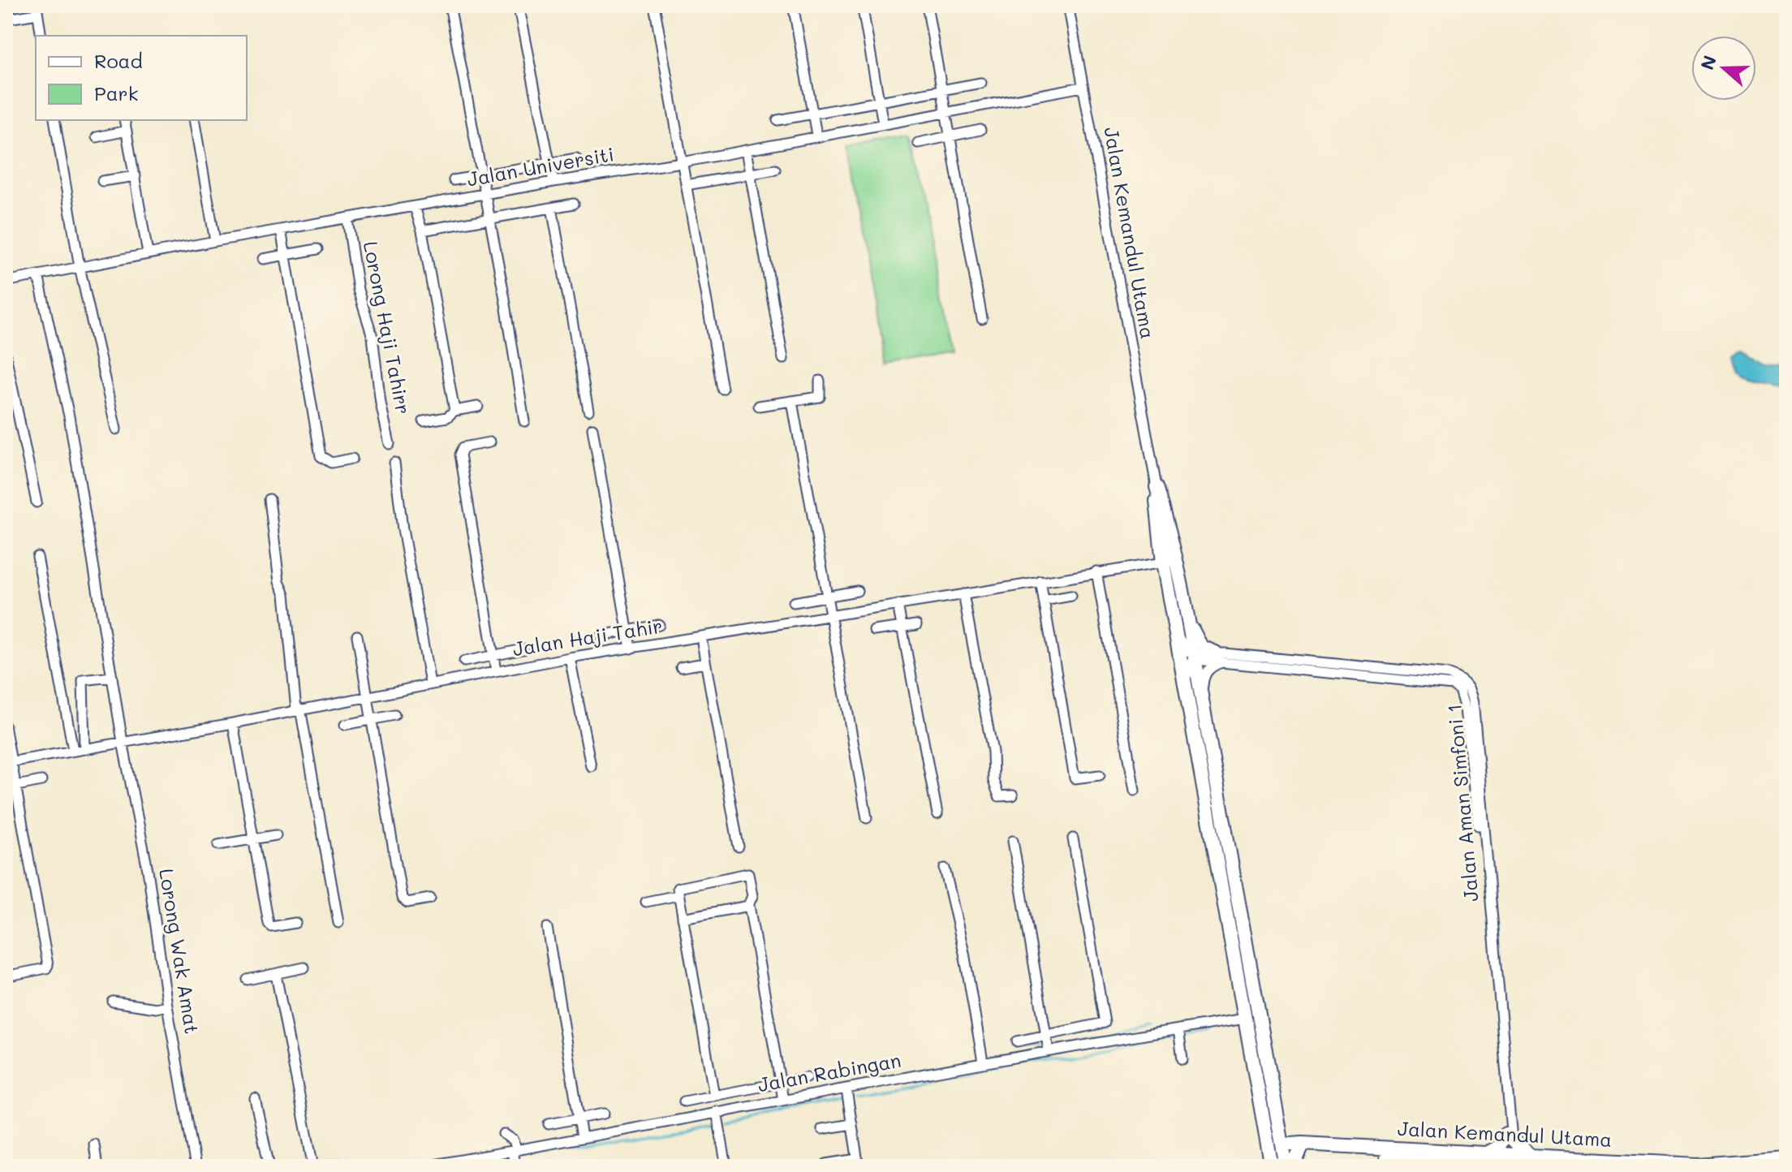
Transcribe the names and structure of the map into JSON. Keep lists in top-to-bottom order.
{
  "streets": {
    "street": [
      "Jalan Universiti",
      "Jalan Kemandul Utama",
      "Lorong Haji Tahirr",
      "Jalan Haji Tahir",
      "Jalan Aman Simfoni 1",
      "Lorong Wak Amat",
      "Jalan Rabingan"
    ]
  },
  "crossings": [
    ["Jalan Universiti", "Jalan Kemandul Utama"],
    ["Jalan Universiti", "Lorong Haji Tahirr"],
    ["Jalan Universiti", "Lorong Wak Amat"],
    ["Jalan Kemandul Utama", "Jalan Aman Simfoni 1"],
    ["Jalan Haji Tahir", "Lorong Wak Amat"]
  ],
  "legend": ["Road", "Park"],
  "north": "left"
}
